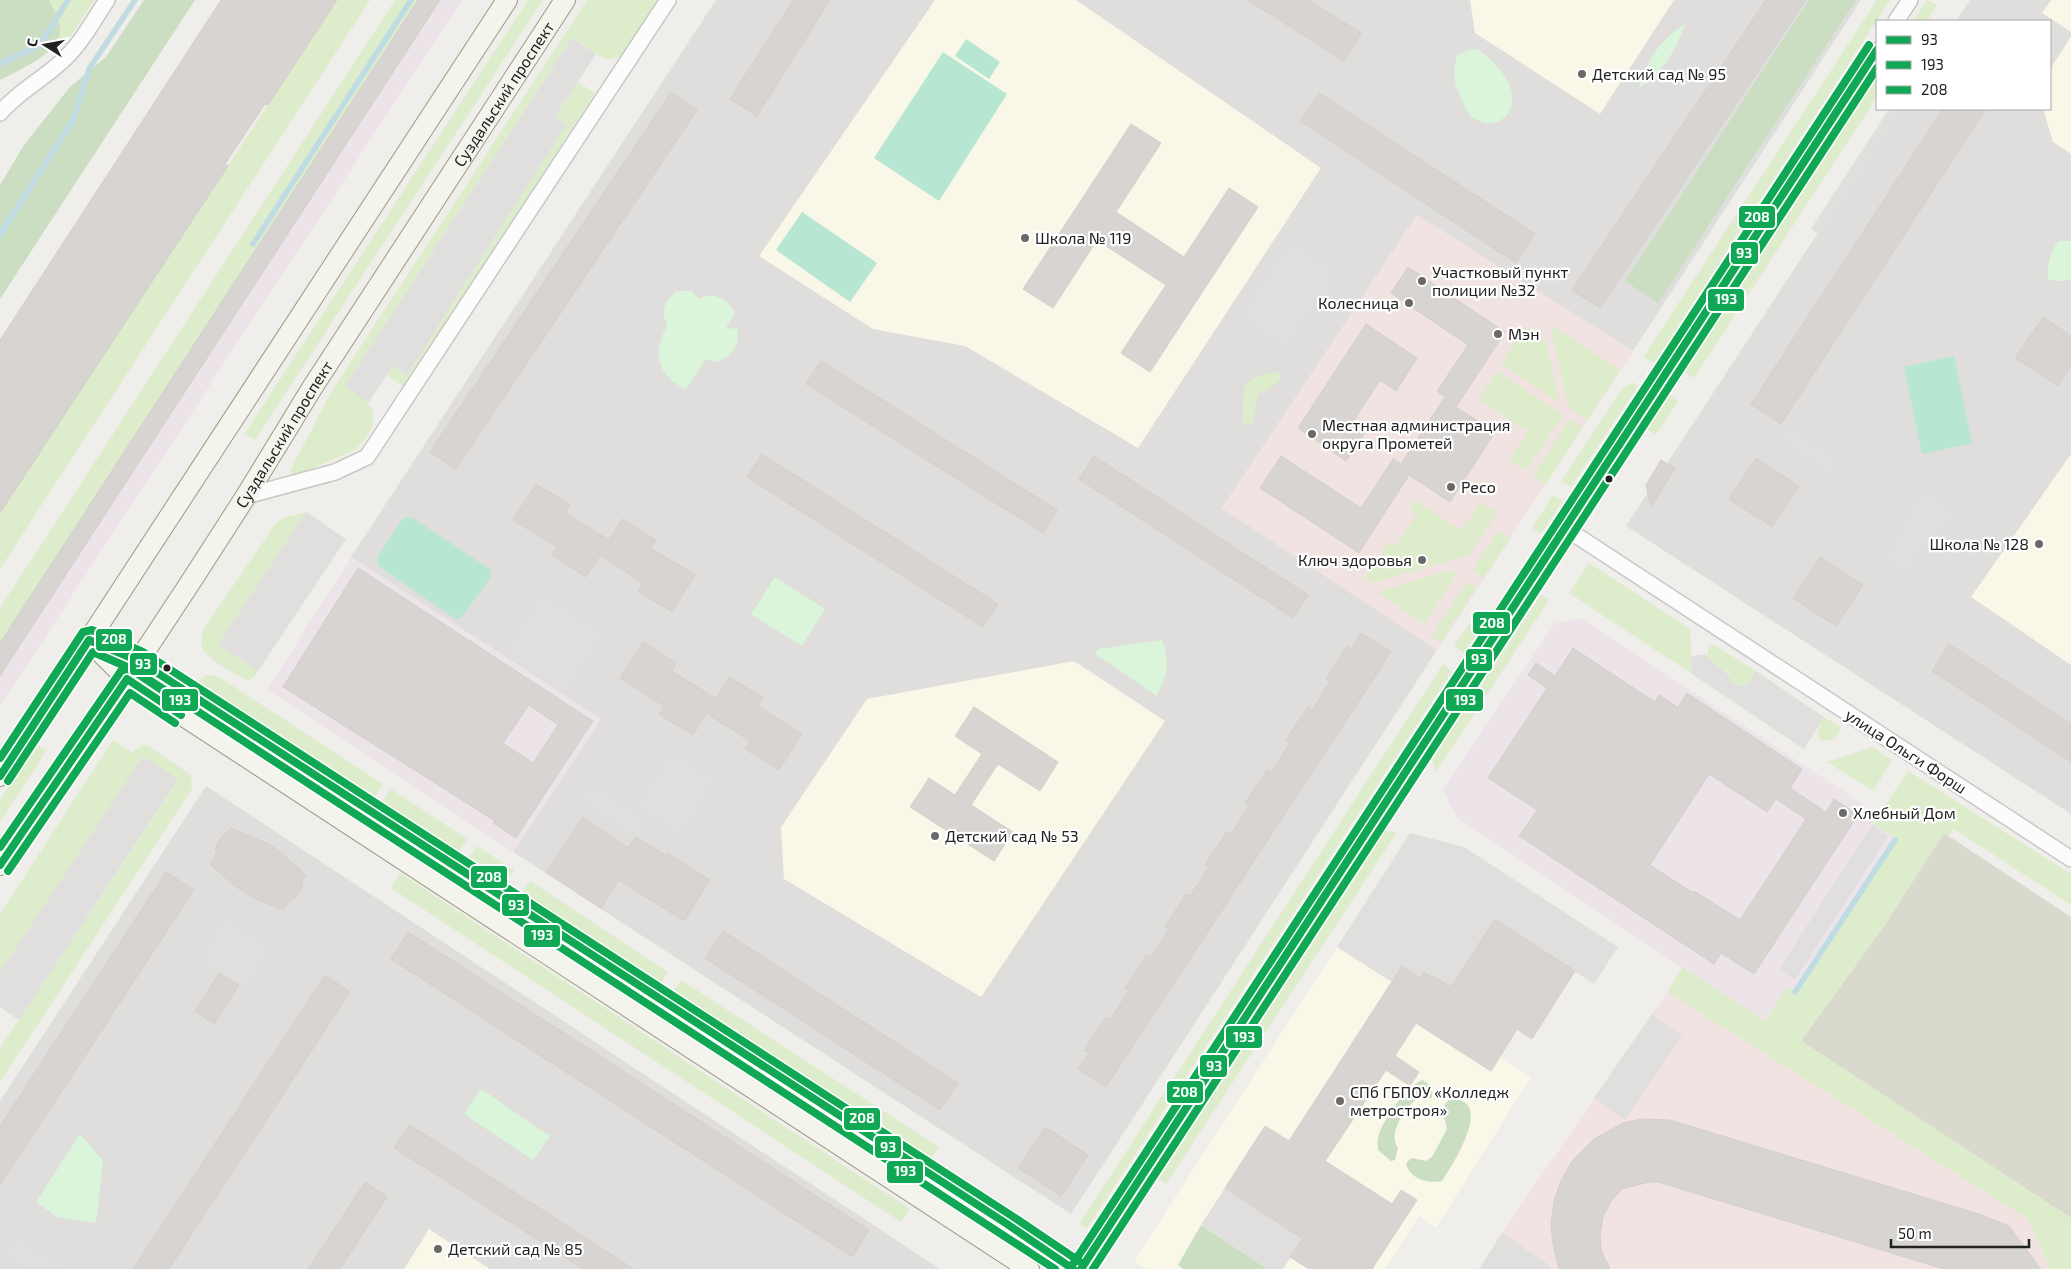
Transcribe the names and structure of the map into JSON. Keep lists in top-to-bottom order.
{
  "streets": {
    "street": ["Суздальский проспект", "улица Ольги Форш"]
  },
  "places": [
    "Детский сад № 95",
    "Школа № 119",
    "Участковый пункт полиции №32",
    "Колесница",
    "Мэн",
    "Местная администрация округа Прометей",
    "Ресо",
    "Школа № 128",
    "Ключ здоровья",
    "Хлебный Дом",
    "Детский сад № 53",
    "СПб ГБПОУ «Колледж метростроя»",
    "Детский сад № 85"
  ],
  "lines": ["transit line 208", "transit line 93", "transit line 193"],
  "legend": ["93", "193", "208"],
  "scale_bar": "50 m",
  "north": "left"
}
